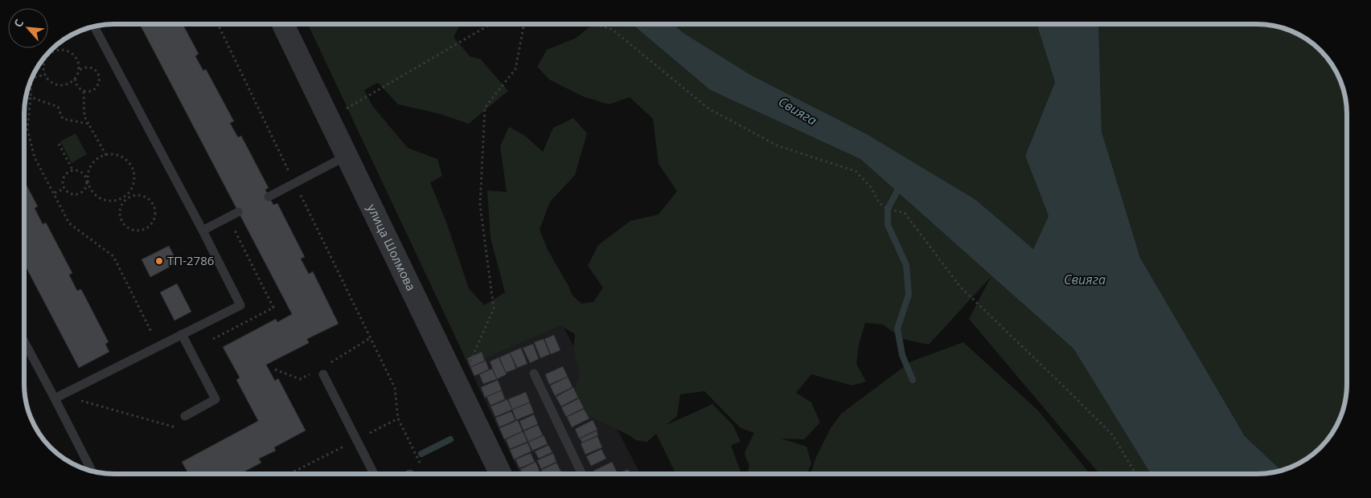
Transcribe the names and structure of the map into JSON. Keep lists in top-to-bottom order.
{
  "streets": {
    "street": ["улица Шолмова"]
  },
  "water": ["Свияга"],
  "places": ["ТП-2786"],
  "north": "top left"
}
